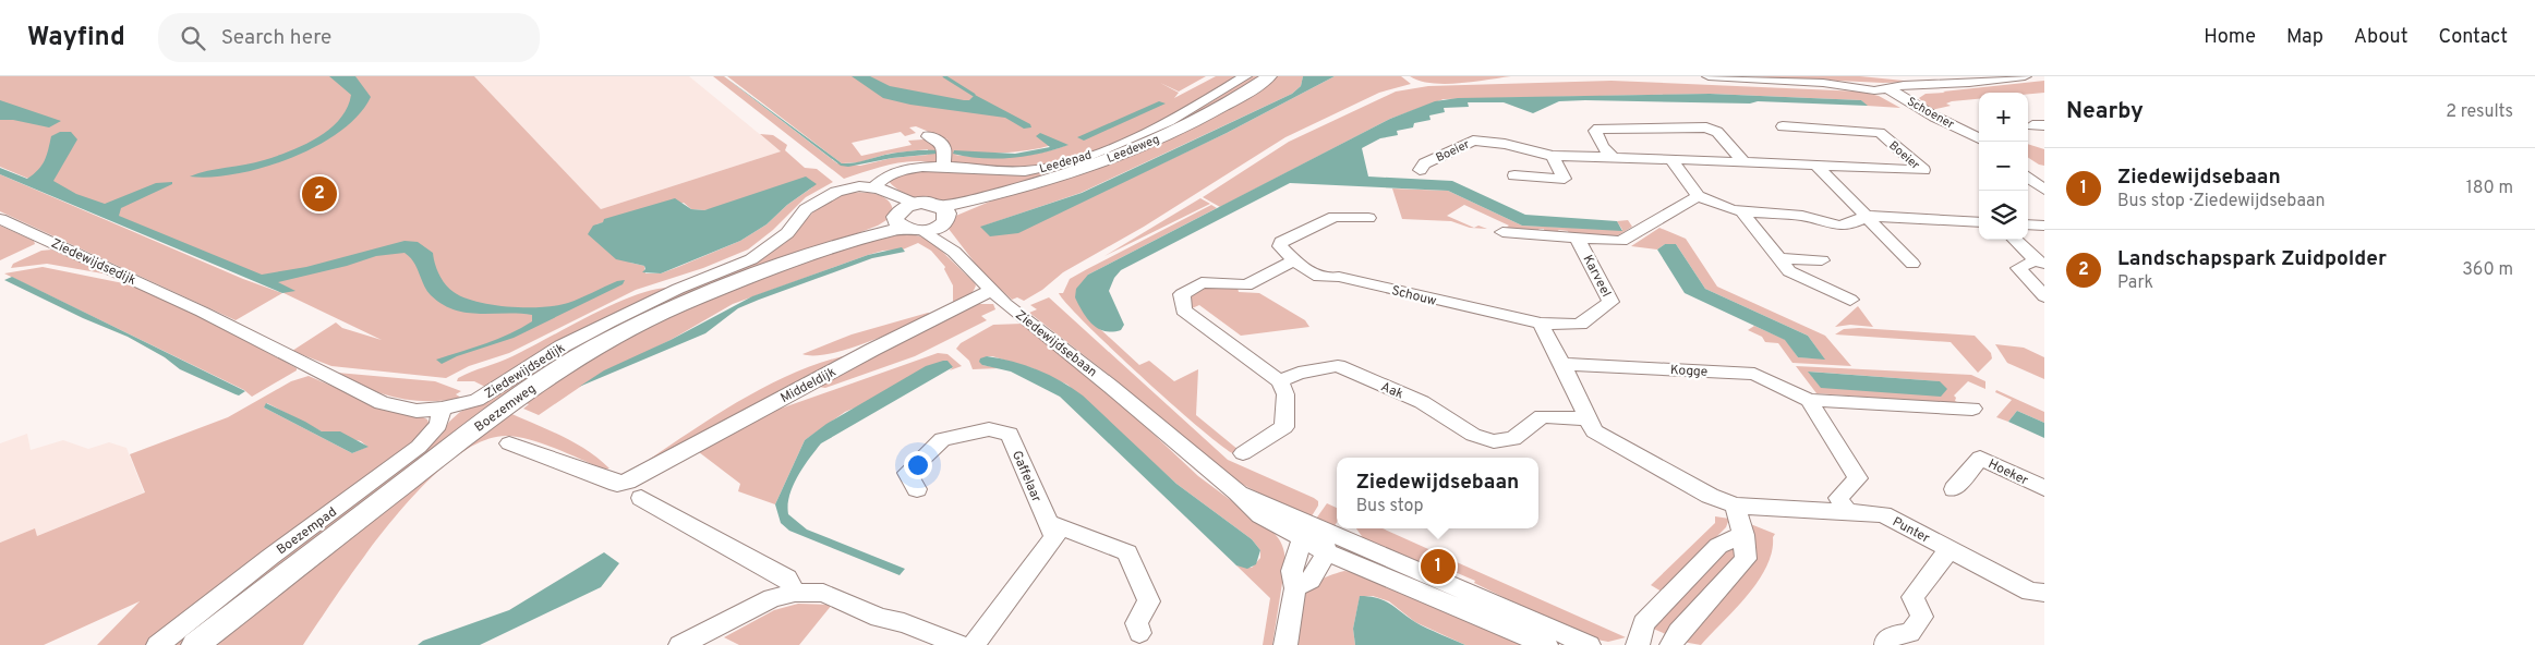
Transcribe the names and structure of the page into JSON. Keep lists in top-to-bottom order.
{
  "streets": {
    "main road": ["Leedeweg", "Boezemweg"],
    "street": [
      "Schoener",
      "Boeier",
      "Leedepad",
      "Ziedewijdsedijk",
      "Karveel",
      "Schouw",
      "Ziedewijdsebaan",
      "Kogge",
      "Middeldijk",
      "Aak",
      "Hoeker",
      "Gaffelaar",
      "Punter",
      "Boezempad"
    ]
  },
  "crossings": [
    ["Leedeweg", "Ziedewijdsebaan"],
    ["Leedepad", "Ziedewijdsedijk"],
    ["Ziedewijdsedijk", "Boezempad"],
    ["Karveel", "Schouw"],
    ["Karveel", "Punter"],
    ["Schouw", "Punter"],
    ["Ziedewijdsebaan", "Middeldijk"],
    ["Kogge", "Punter"],
    ["Aak", "Punter"]
  ],
  "page": {
    "header": "Wayfind",
    "search": "Search here",
    "nav": [
      "Home",
      "Map",
      "About",
      "Contact"
    ],
    "heading": ["Nearby", "2 results"],
    "map_buttons": ["+", "−"],
    "list": [
      {
        "mark": "1",
        "name": "Ziedewijdsebaan",
        "note": "Bus stop · Ziedewijdsebaan",
        "value": "180 m"
      },
      {
        "mark": "2",
        "name": "Landschapspark Zuidpolder",
        "note": "Park",
        "value": "360 m"
      }
    ],
    "pins": ["2", "1"],
    "popup": ["Ziedewijdsebaan", "Bus stop"]
  }
}
